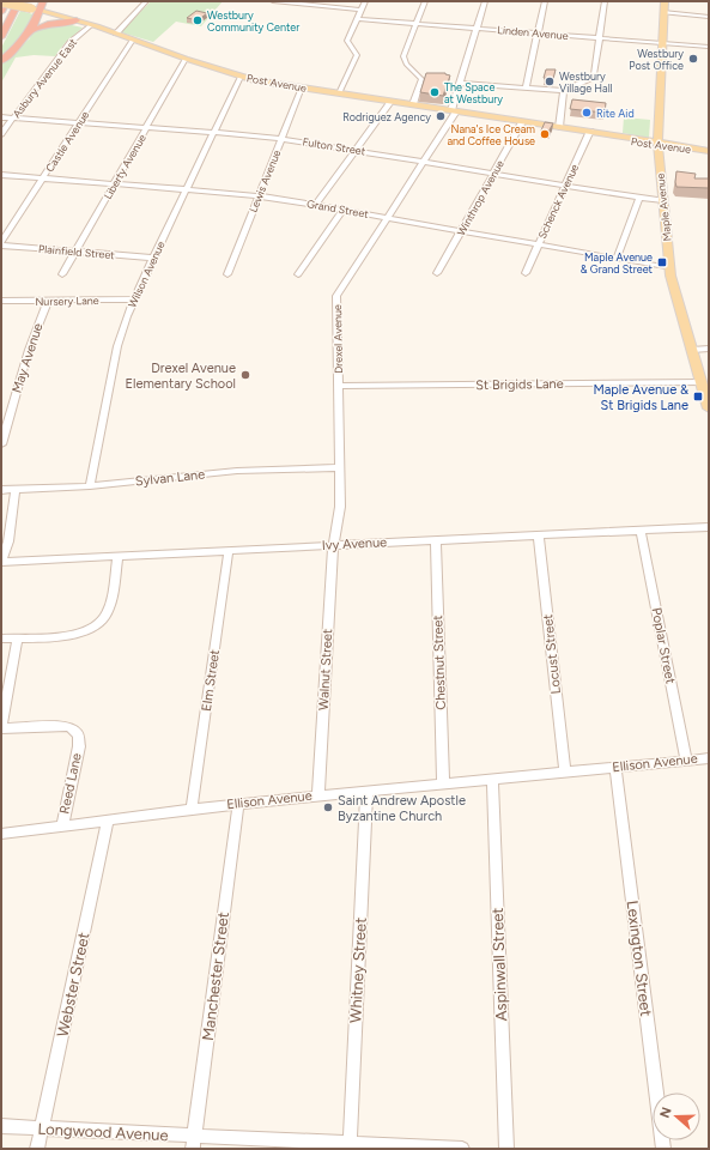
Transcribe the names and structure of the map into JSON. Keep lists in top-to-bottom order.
{
  "streets": {
    "main road": ["Post Avenue", "Maple Avenue"],
    "street": [
      "Linden Avenue",
      "Asbury Avenue East",
      "Castle Avenue",
      "Fulton Street",
      "Liberty Avenue",
      "Lewis Avenue",
      "Winthrop Avenue",
      "Schenck Avenue",
      "Grand Street",
      "Plainfield Street",
      "Wilson Avenue",
      "Nursery Lane",
      "Drexel Avenue",
      "May Avenue",
      "St Brigids Lane",
      "Sylvan Lane",
      "Ivy Avenue",
      "Poplar Street",
      "Locust Street",
      "Chestnut Street",
      "Walnut Street",
      "Elm Street",
      "Ellison Avenue",
      "Reed Lane",
      "Lexington Street",
      "Aspinwall Street",
      "Whitney Street",
      "Manchester Street",
      "Webster Street",
      "Longwood Avenue"
    ]
  },
  "crossings": [
    ["Linden Avenue", "Maple Avenue"],
    ["Linden Avenue", "Drexel Avenue"],
    ["Asbury Avenue East", "Post Avenue"],
    ["Asbury Avenue East", "Fulton Street"],
    ["Post Avenue", "Castle Avenue"],
    ["Post Avenue", "Liberty Avenue"],
    ["Post Avenue", "Lewis Avenue"],
    ["Post Avenue", "Winthrop Avenue"],
    ["Post Avenue", "Schenck Avenue"],
    ["Post Avenue", "Maple Avenue"],
    ["Post Avenue", "Wilson Avenue"],
    ["Post Avenue", "Drexel Avenue"],
    ["Castle Avenue", "Fulton Street"],
    ["Castle Avenue", "Grand Street"],
    ["Fulton Street", "Liberty Avenue"],
    ["Fulton Street", "Lewis Avenue"],
    ["Fulton Street", "Winthrop Avenue"],
    ["Fulton Street", "Schenck Avenue"],
    ["Fulton Street", "Maple Avenue"],
    ["Fulton Street", "Wilson Avenue"],
    ["Fulton Street", "Drexel Avenue"],
    ["Liberty Avenue", "Grand Street"],
    ["Liberty Avenue", "Plainfield Street"],
    ["Lewis Avenue", "Grand Street"],
    ["Winthrop Avenue", "Grand Street"],
    ["Schenck Avenue", "Grand Street"],
    ["Maple Avenue", "Grand Street"],
    ["Maple Avenue", "St Brigids Lane"],
    ["Grand Street", "Wilson Avenue"],
    ["Grand Street", "Drexel Avenue"],
    ["Plainfield Street", "Wilson Avenue"],
    ["Wilson Avenue", "Nursery Lane"],
    ["Wilson Avenue", "Sylvan Lane"],
    ["Nursery Lane", "May Avenue"],
    ["Drexel Avenue", "St Brigids Lane"],
    ["Drexel Avenue", "Sylvan Lane"],
    ["Drexel Avenue", "Ivy Avenue"],
    ["Drexel Avenue", "Walnut Street"],
    ["Ivy Avenue", "Poplar Street"],
    ["Ivy Avenue", "Locust Street"],
    ["Ivy Avenue", "Chestnut Street"],
    ["Ivy Avenue", "Walnut Street"],
    ["Ivy Avenue", "Elm Street"],
    ["Poplar Street", "Ellison Avenue"],
    ["Locust Street", "Ellison Avenue"],
    ["Chestnut Street", "Ellison Avenue"],
    ["Walnut Street", "Ellison Avenue"],
    ["Elm Street", "Ellison Avenue"],
    ["Ellison Avenue", "Reed Lane"],
    ["Ellison Avenue", "Lexington Street"],
    ["Ellison Avenue", "Aspinwall Street"],
    ["Ellison Avenue", "Whitney Street"],
    ["Ellison Avenue", "Manchester Street"],
    ["Ellison Avenue", "Webster Street"],
    ["Whitney Street", "Longwood Avenue"],
    ["Manchester Street", "Longwood Avenue"],
    ["Webster Street", "Longwood Avenue"]
  ],
  "places": {
    "other": [
      "Westbury Community Center",
      "Westbury Post Office",
      "Westbury Village Hall",
      "The Space at Westbury",
      "Rite Aid",
      "Rodriguez Agency",
      "Nana's Ice Cream and Coffee House",
      "Drexel Avenue Elementary School",
      "Saint Andrew Apostle Byzantine Church"
    ],
    "transit": ["Maple Avenue & Grand Street", "Maple Avenue & St Brigids Lane"]
  },
  "north": "left"
}
